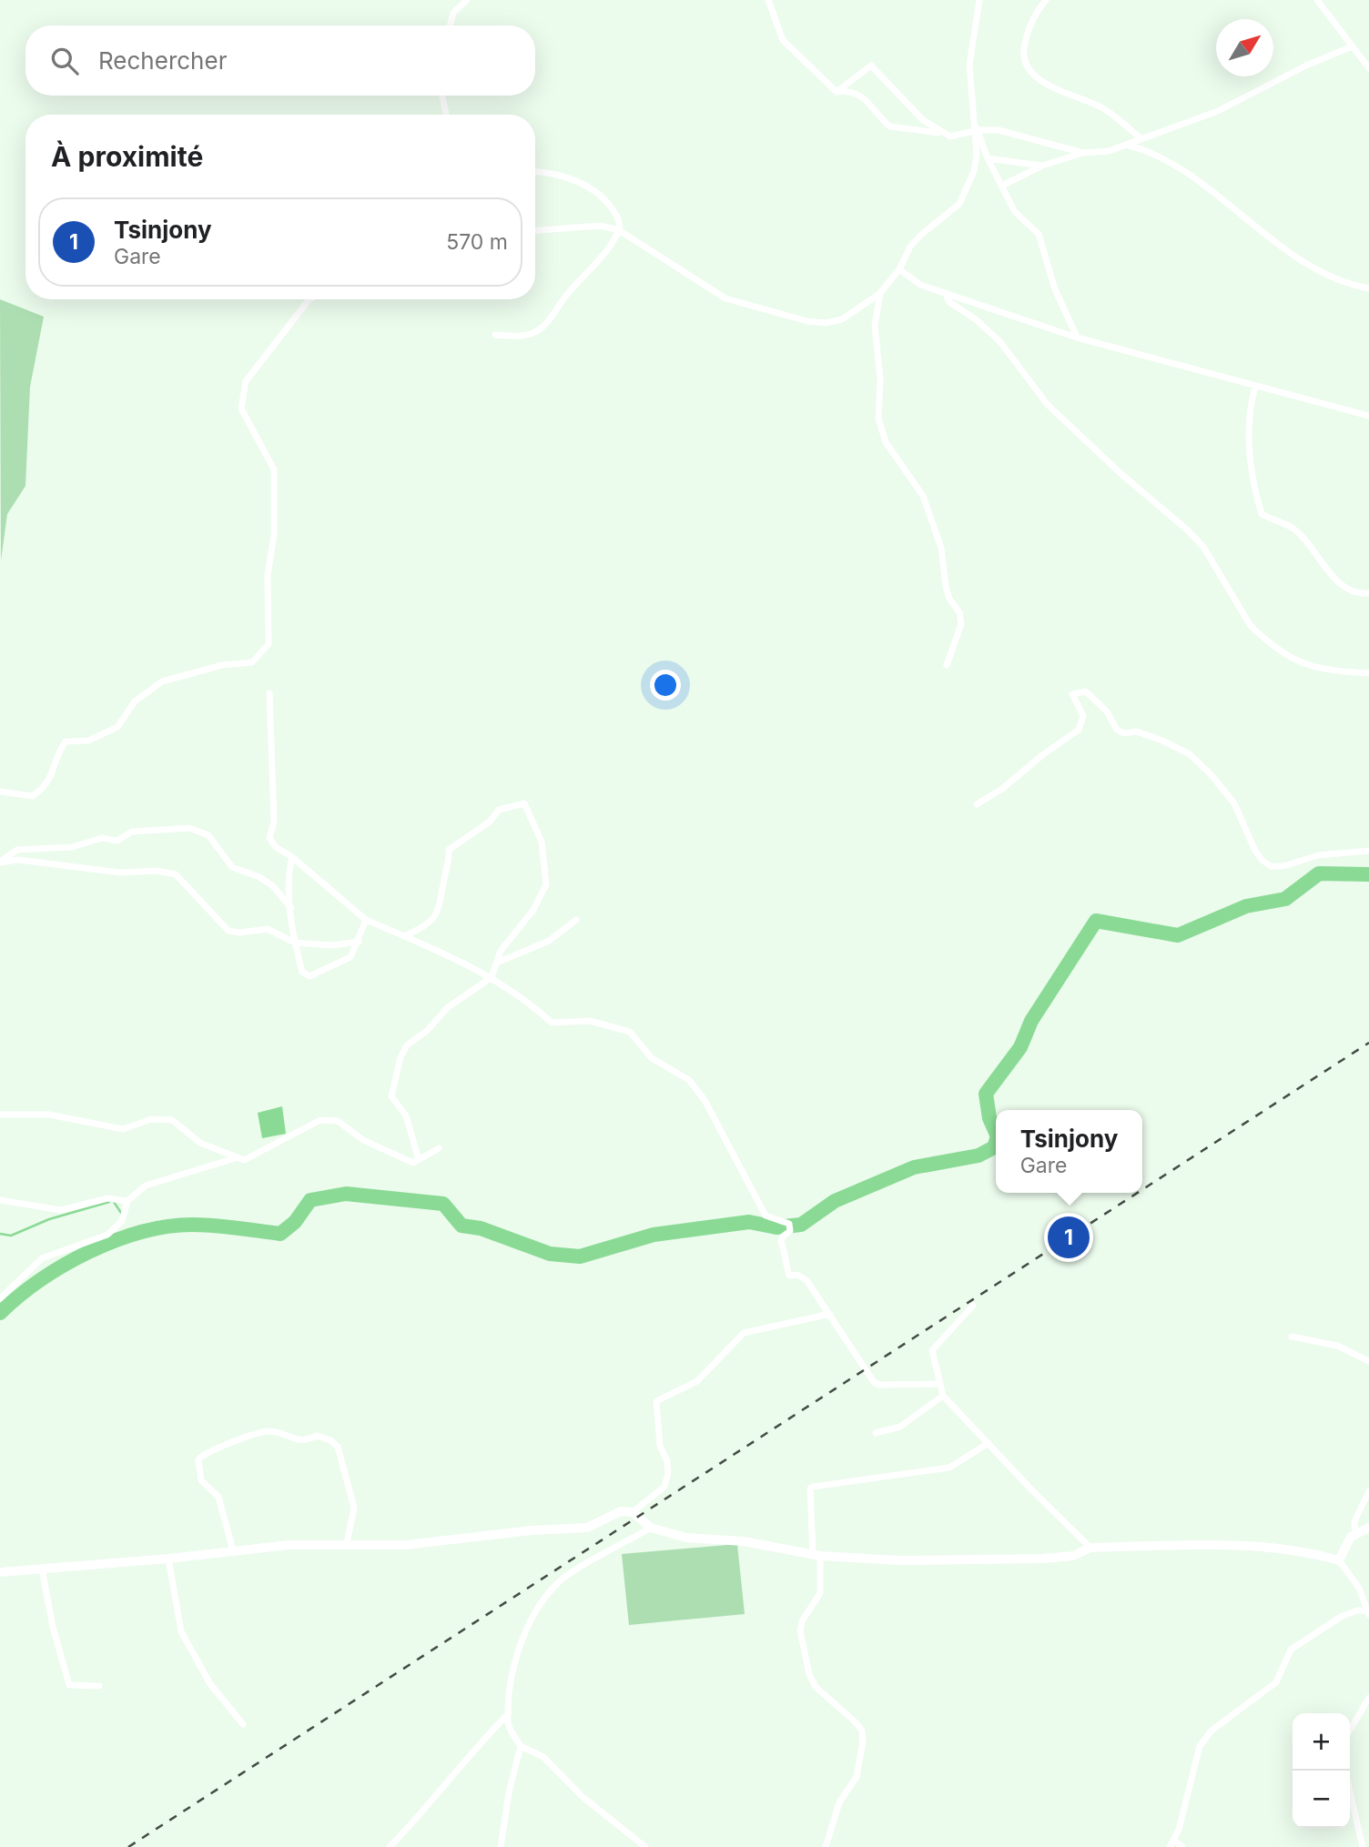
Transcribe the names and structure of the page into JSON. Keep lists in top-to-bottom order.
{
  "north": "top right",
  "page": {
    "search": "Rechercher",
    "heading": "À proximité",
    "list": [
      {
        "mark": "1",
        "name": "Tsinjony",
        "note": "Gare",
        "value": "570 m"
      }
    ],
    "popup": ["Tsinjony", "Gare"],
    "pins": "1",
    "map_buttons": ["+", "−"]
  }
}
